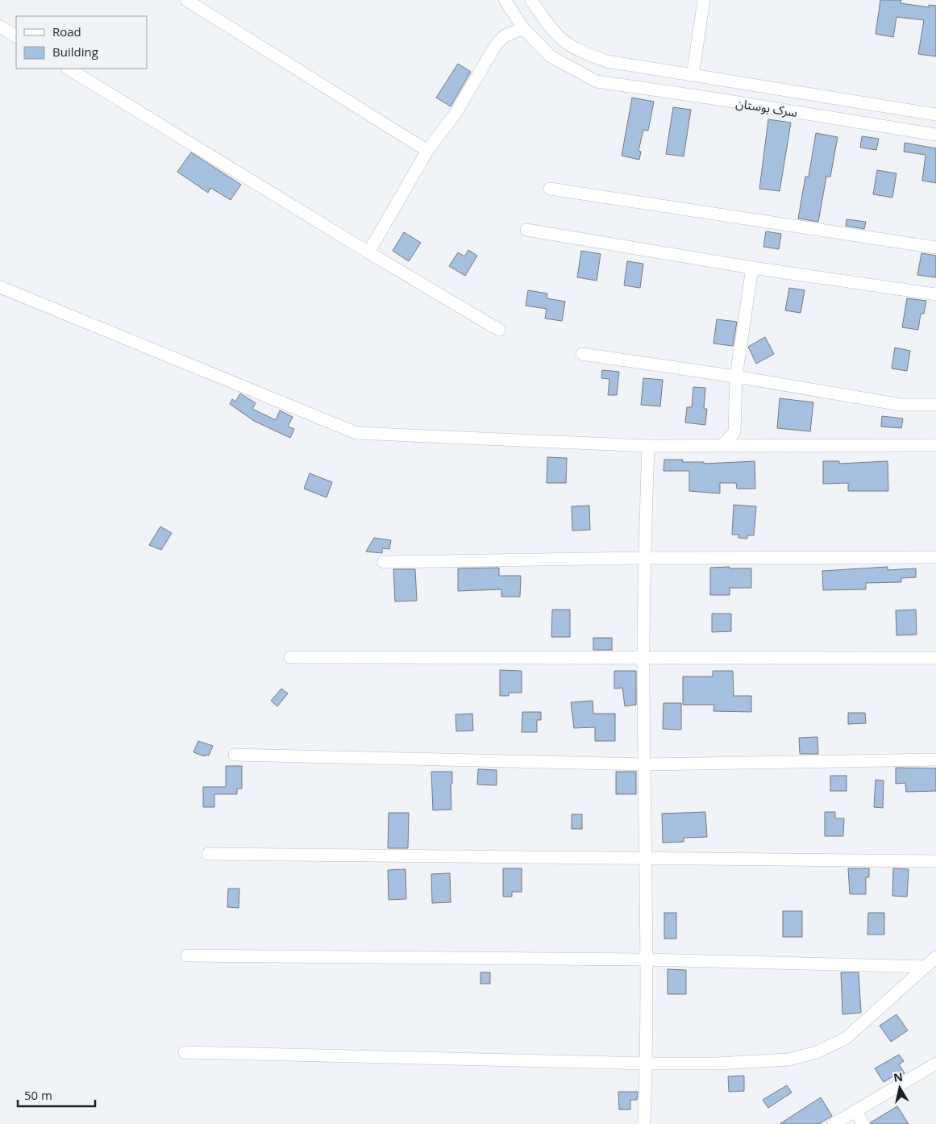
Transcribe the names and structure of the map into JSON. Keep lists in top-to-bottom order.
{
  "streets": {
    "street": ["سرک بوستان"]
  },
  "legend": ["Road", "Building"],
  "scale_bar": "50 m",
  "north": "top"
}
